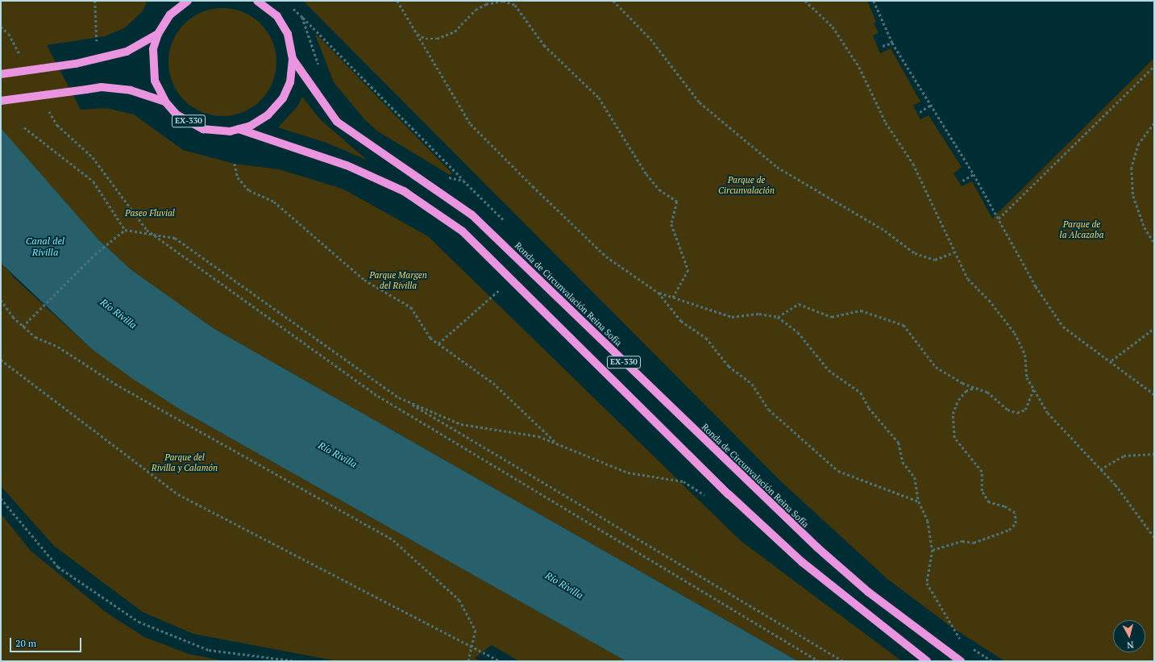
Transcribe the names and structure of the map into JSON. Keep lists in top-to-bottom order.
{
  "streets": {
    "main road": ["EX-330", "Ronda de Circunvalación Reina Sofía"]
  },
  "water": ["Canal del Rivilla", "Río Rivilla"],
  "parks": [
    "Parque de Circunvalación",
    "Paseo Fluvial",
    "Parque de la Alcazaba",
    "Parque Margen del Rivilla",
    "Parque del Rivilla y Calamón"
  ],
  "scale_bar": "20 m",
  "north": "bottom"
}
